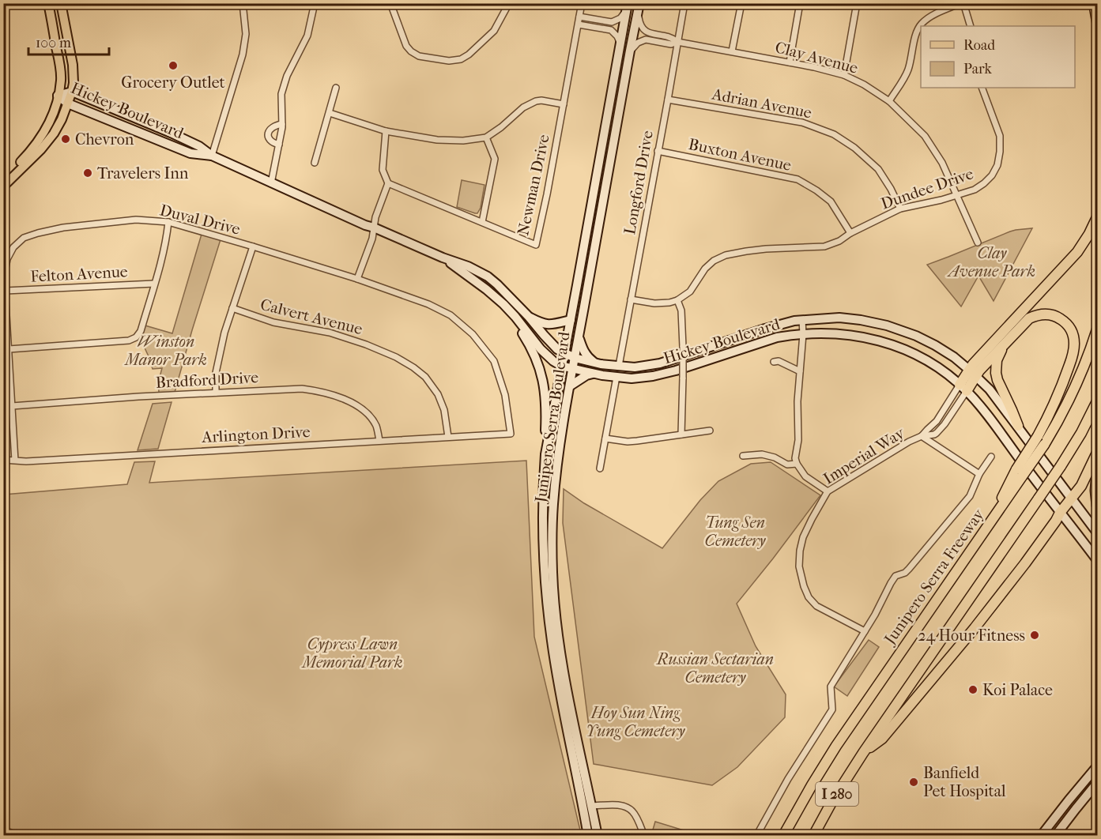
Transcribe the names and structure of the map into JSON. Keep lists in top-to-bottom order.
{
  "streets": {
    "highway": ["Junipero Serra Freeway", "I 280"],
    "main road": ["Hickey Boulevard", "Junipero Serra Boulevard"],
    "street": [
      "Clay Avenue",
      "Adrian Avenue",
      "Buxton Avenue",
      "Longford Drive",
      "Newman Drive",
      "Dundee Drive",
      "Duval Drive",
      "Felton Avenue",
      "Calvert Avenue",
      "Bradford Drive",
      "Arlington Drive",
      "Imperial Way"
    ]
  },
  "crossings": [
    ["Clay Avenue", "Longford Drive"],
    ["Clay Avenue", "Dundee Drive"],
    ["Clay Avenue", "Junipero Serra Boulevard"],
    ["Adrian Avenue", "Longford Drive"],
    ["Adrian Avenue", "Dundee Drive"],
    ["Hickey Boulevard", "Longford Drive"],
    ["Hickey Boulevard", "Junipero Serra Boulevard"],
    ["Hickey Boulevard", "Imperial Way"],
    ["Buxton Avenue", "Longford Drive"],
    ["Buxton Avenue", "Dundee Drive"],
    ["Duval Drive", "Felton Avenue"],
    ["Duval Drive", "Bradford Drive"],
    ["Duval Drive", "Arlington Drive"],
    ["Calvert Avenue", "Arlington Drive"],
    ["Bradford Drive", "Arlington Drive"]
  ],
  "parks": [
    "Clay Avenue Park",
    "Winston Manor Park",
    "Tung Sen Cemetery",
    "Cypress Lawn Memorial Park",
    "Russian Sectarian Cemetery",
    "Hoy Sun Ning Yung Cemetery"
  ],
  "places": [
    "Grocery Outlet",
    "Chevron",
    "Travelers Inn",
    "24 Hour Fitness",
    "Koi Palace",
    "Banfield Pet Hospital"
  ],
  "legend": ["Road", "Park"],
  "scale_bar": "100 m"
}
